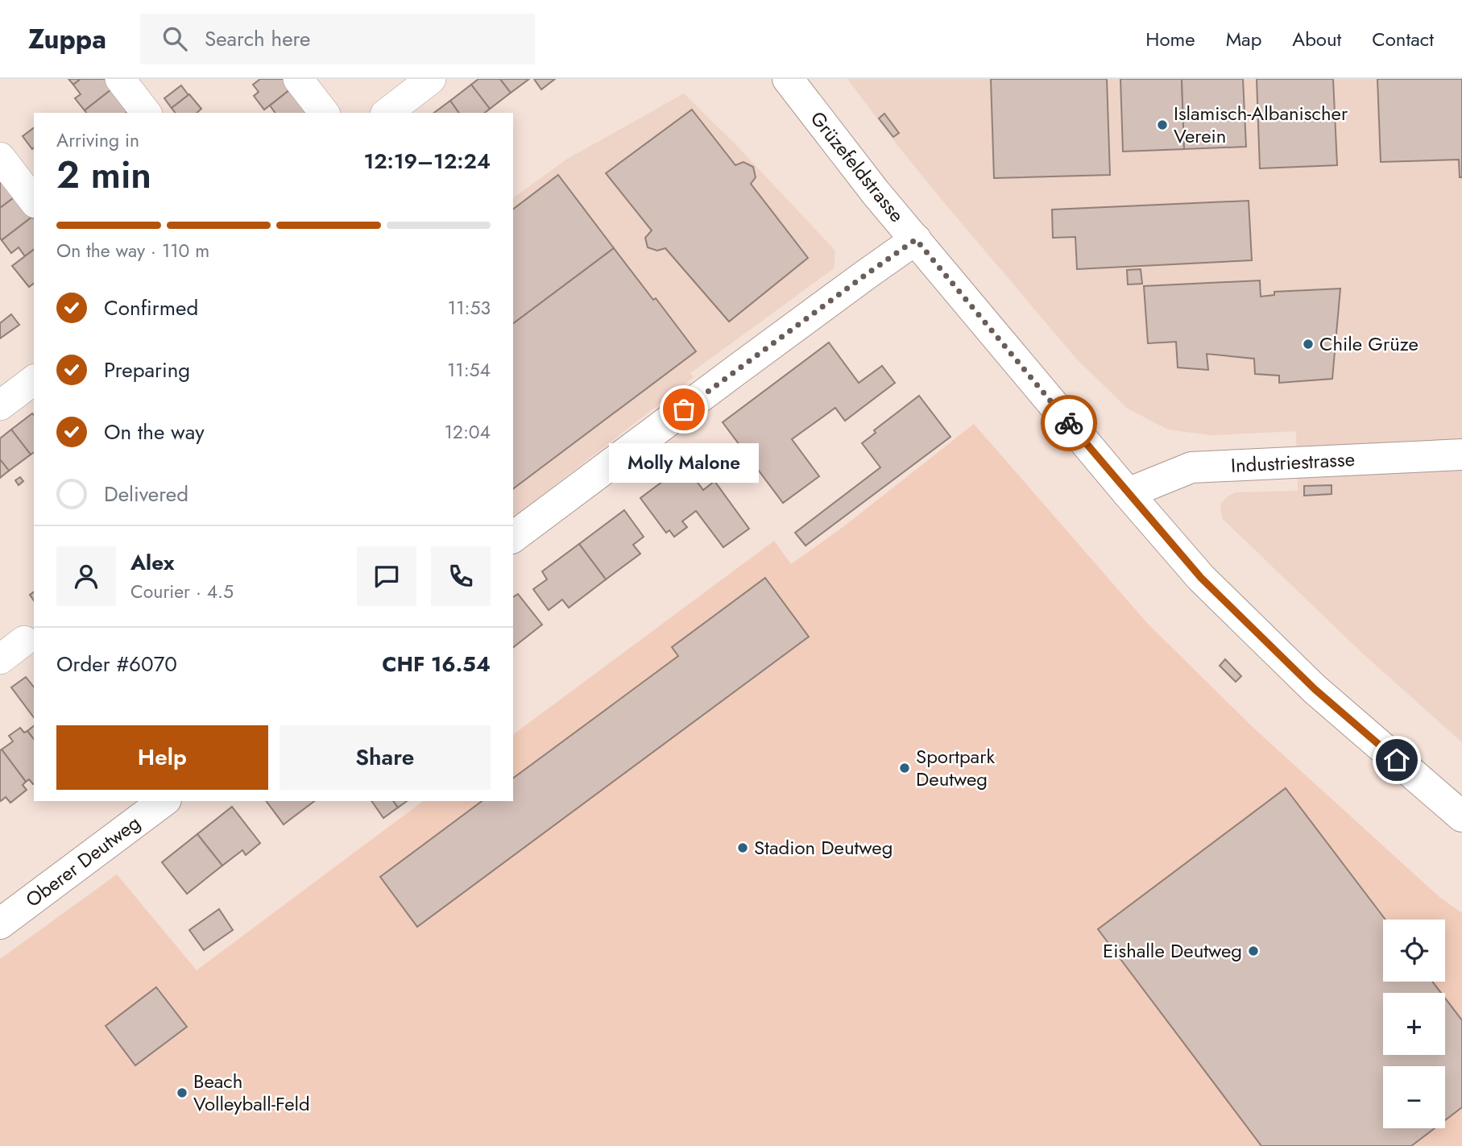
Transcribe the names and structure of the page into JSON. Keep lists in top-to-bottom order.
{
  "streets": {
    "street": ["Grüzefeldstrasse", "Industriestrasse", "Oberer Deutweg"]
  },
  "crossings": [
    ["Grüzefeldstrasse", "Industriestrasse"]
  ],
  "places": [
    "Islamisch-Albanischer Verein",
    "Chile Grüze",
    "Molly Malone",
    "Sportpark Deutweg",
    "Stadion Deutweg",
    "Eishalle Deutweg",
    "Beach Volleyball-Feld"
  ],
  "page": {
    "header": "Zuppa",
    "search": "Search here",
    "nav": [
      "Home",
      "Map",
      "About",
      "Contact"
    ],
    "heading": ["2 min", "Arriving in", "12:19–12:24"],
    "panel": [
      "Alex",
      "Courier · 4.5",
      "Order #6070",
      "CHF 16.54"
    ],
    "bar": "On the way · 110 m",
    "list": [
      ["Confirmed", "11:53"],
      ["Preparing", "11:54"],
      ["On the way", "12:04"],
      "Delivered"
    ],
    "bubble": "Molly Malone",
    "buttons": ["Help", "Share"],
    "map_buttons": ["+", "−"]
  }
}
